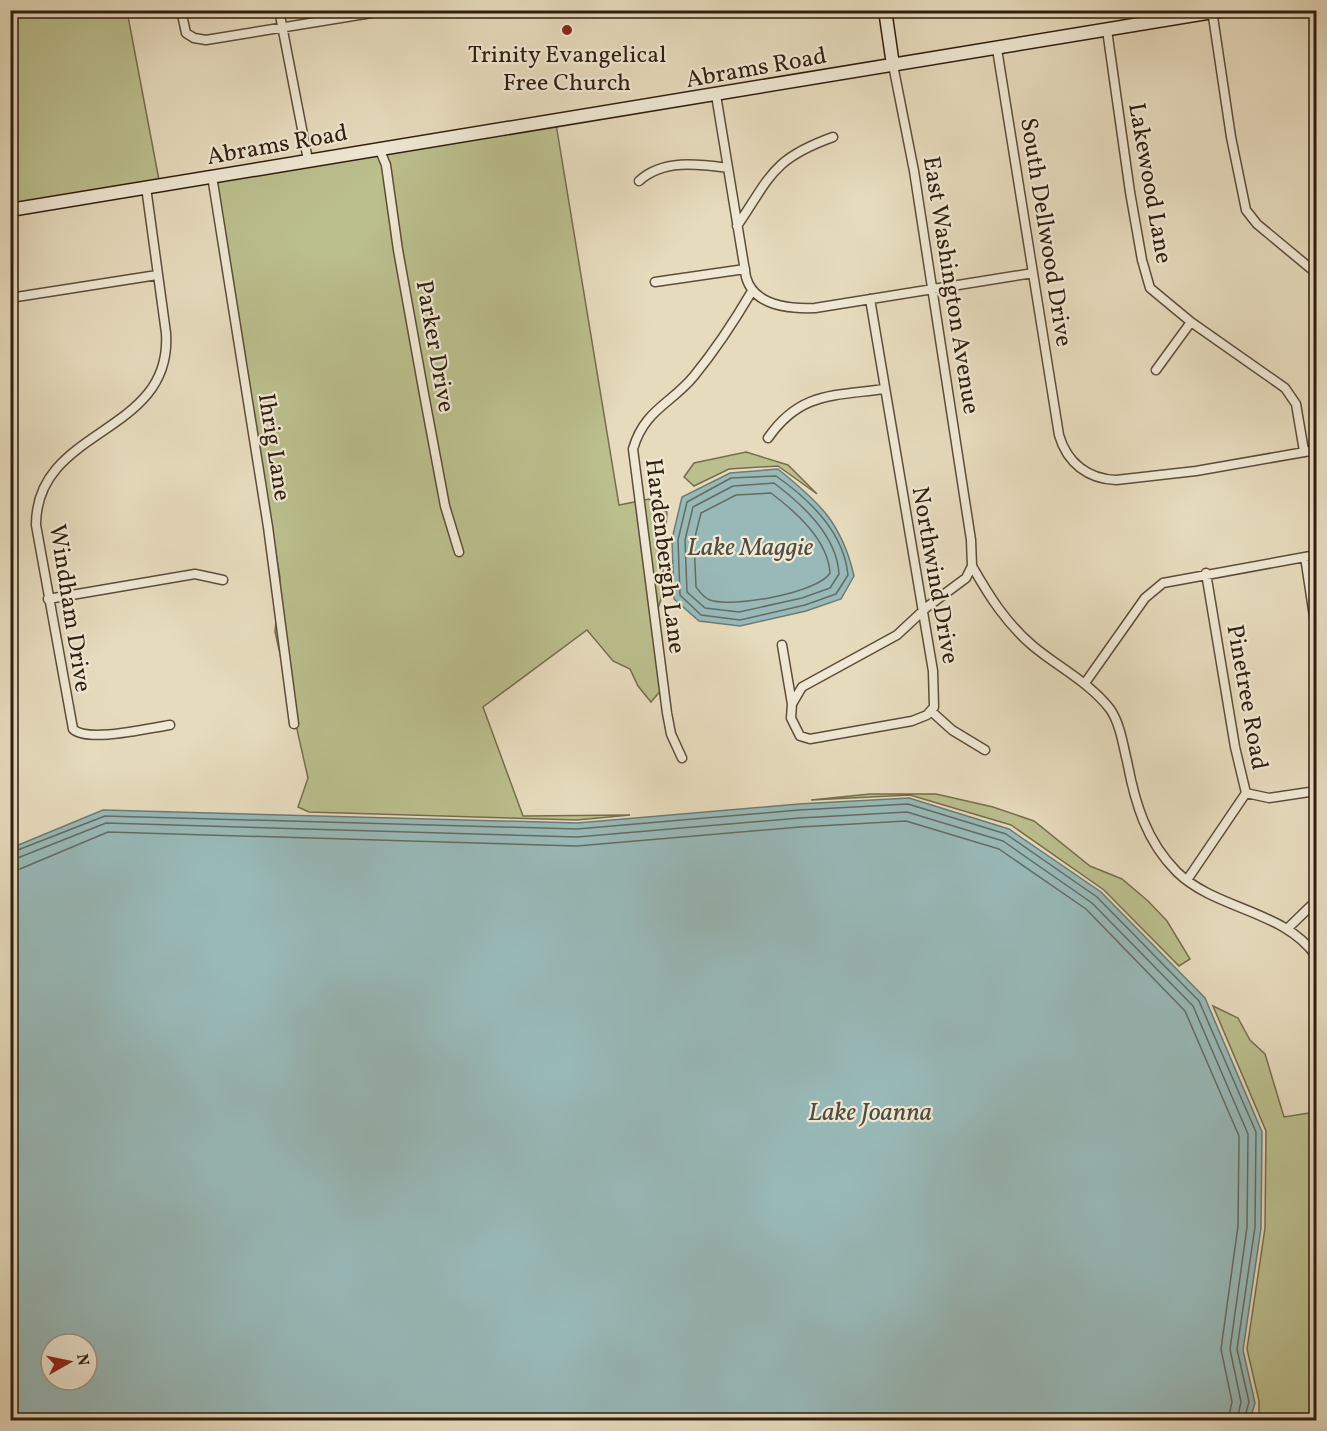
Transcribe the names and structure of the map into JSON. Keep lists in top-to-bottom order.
{
  "streets": {
    "street": [
      "Abrams Road",
      "Lakewood Lane",
      "South Dellwood Drive",
      "East Washington Avenue",
      "Parker Drive",
      "Ihrig Lane",
      "Hardenbergh Lane",
      "Northwind Drive",
      "Windham Drive",
      "Pinetree Road"
    ]
  },
  "crossings": [
    ["Abrams Road", "Lakewood Lane"],
    ["Abrams Road", "South Dellwood Drive"],
    ["Abrams Road", "East Washington Avenue"],
    ["Abrams Road", "Parker Drive"],
    ["Abrams Road", "Ihrig Lane"],
    ["Abrams Road", "Windham Drive"],
    ["Lakewood Lane", "South Dellwood Drive"]
  ],
  "water": ["Lake Maggie", "Lake Joanna"],
  "places": ["Trinity Evangelical Free Church"],
  "north": "right"
}
